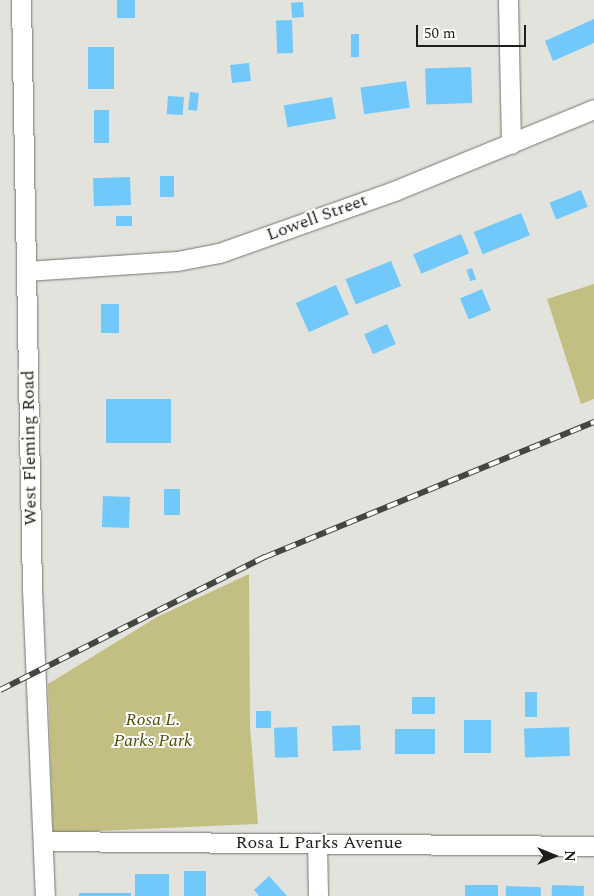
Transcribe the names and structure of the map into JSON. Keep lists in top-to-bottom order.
{
  "streets": {
    "street": ["Lowell Street", "West Fleming Road", "Rosa L Parks Avenue"]
  },
  "crossings": [
    ["Lowell Street", "West Fleming Road"],
    ["West Fleming Road", "Rosa L Parks Avenue"]
  ],
  "parks": ["Rosa L. Parks Park"],
  "scale_bar": "50 m",
  "north": "right"
}
